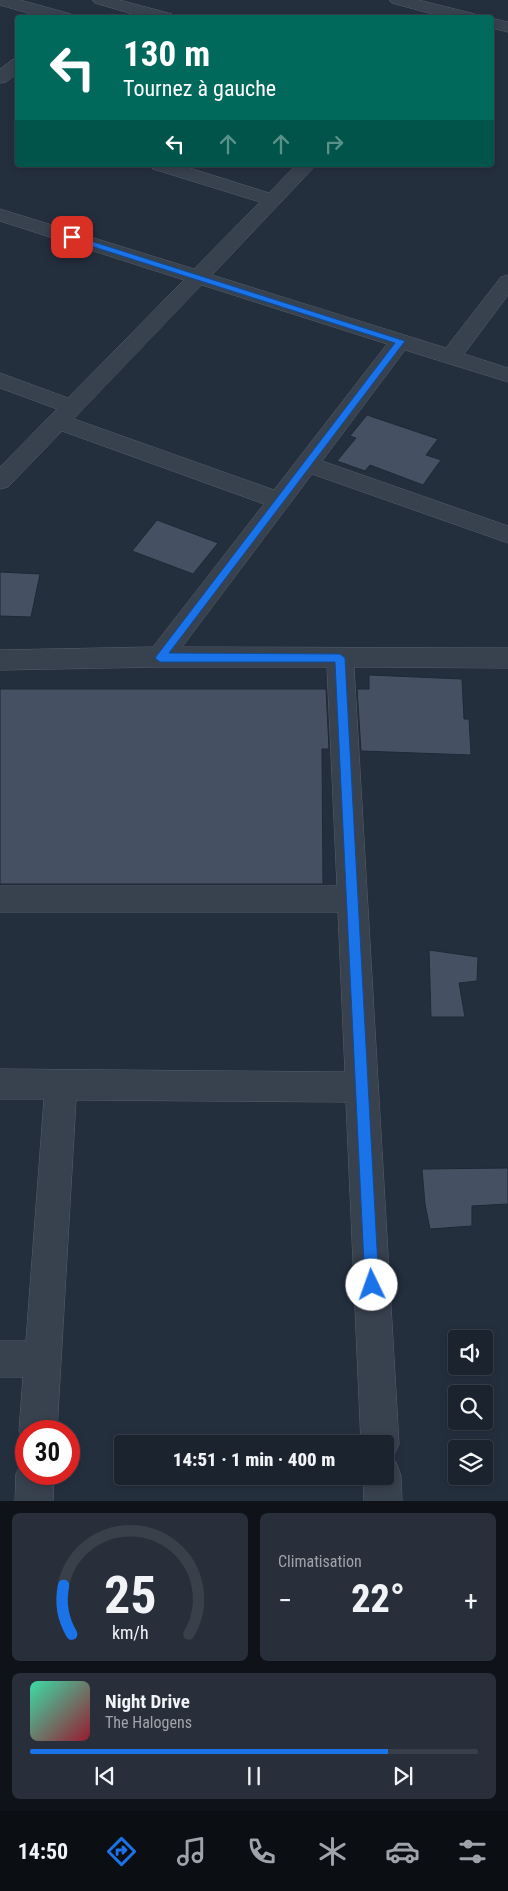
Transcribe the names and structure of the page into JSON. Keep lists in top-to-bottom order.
{
  "page": {
    "turn": ["130 m", "Tournez à gauche"],
    "limit": "30",
    "trip": "14:51 · 1 min · 400 m",
    "tile": "Climatisation",
    "heat": ["−", "22°", "+"],
    "song": ["Night Drive", "The Halogens"],
    "tabs": "14:50",
    "gauge": ["25", "km/h"]
  }
}
